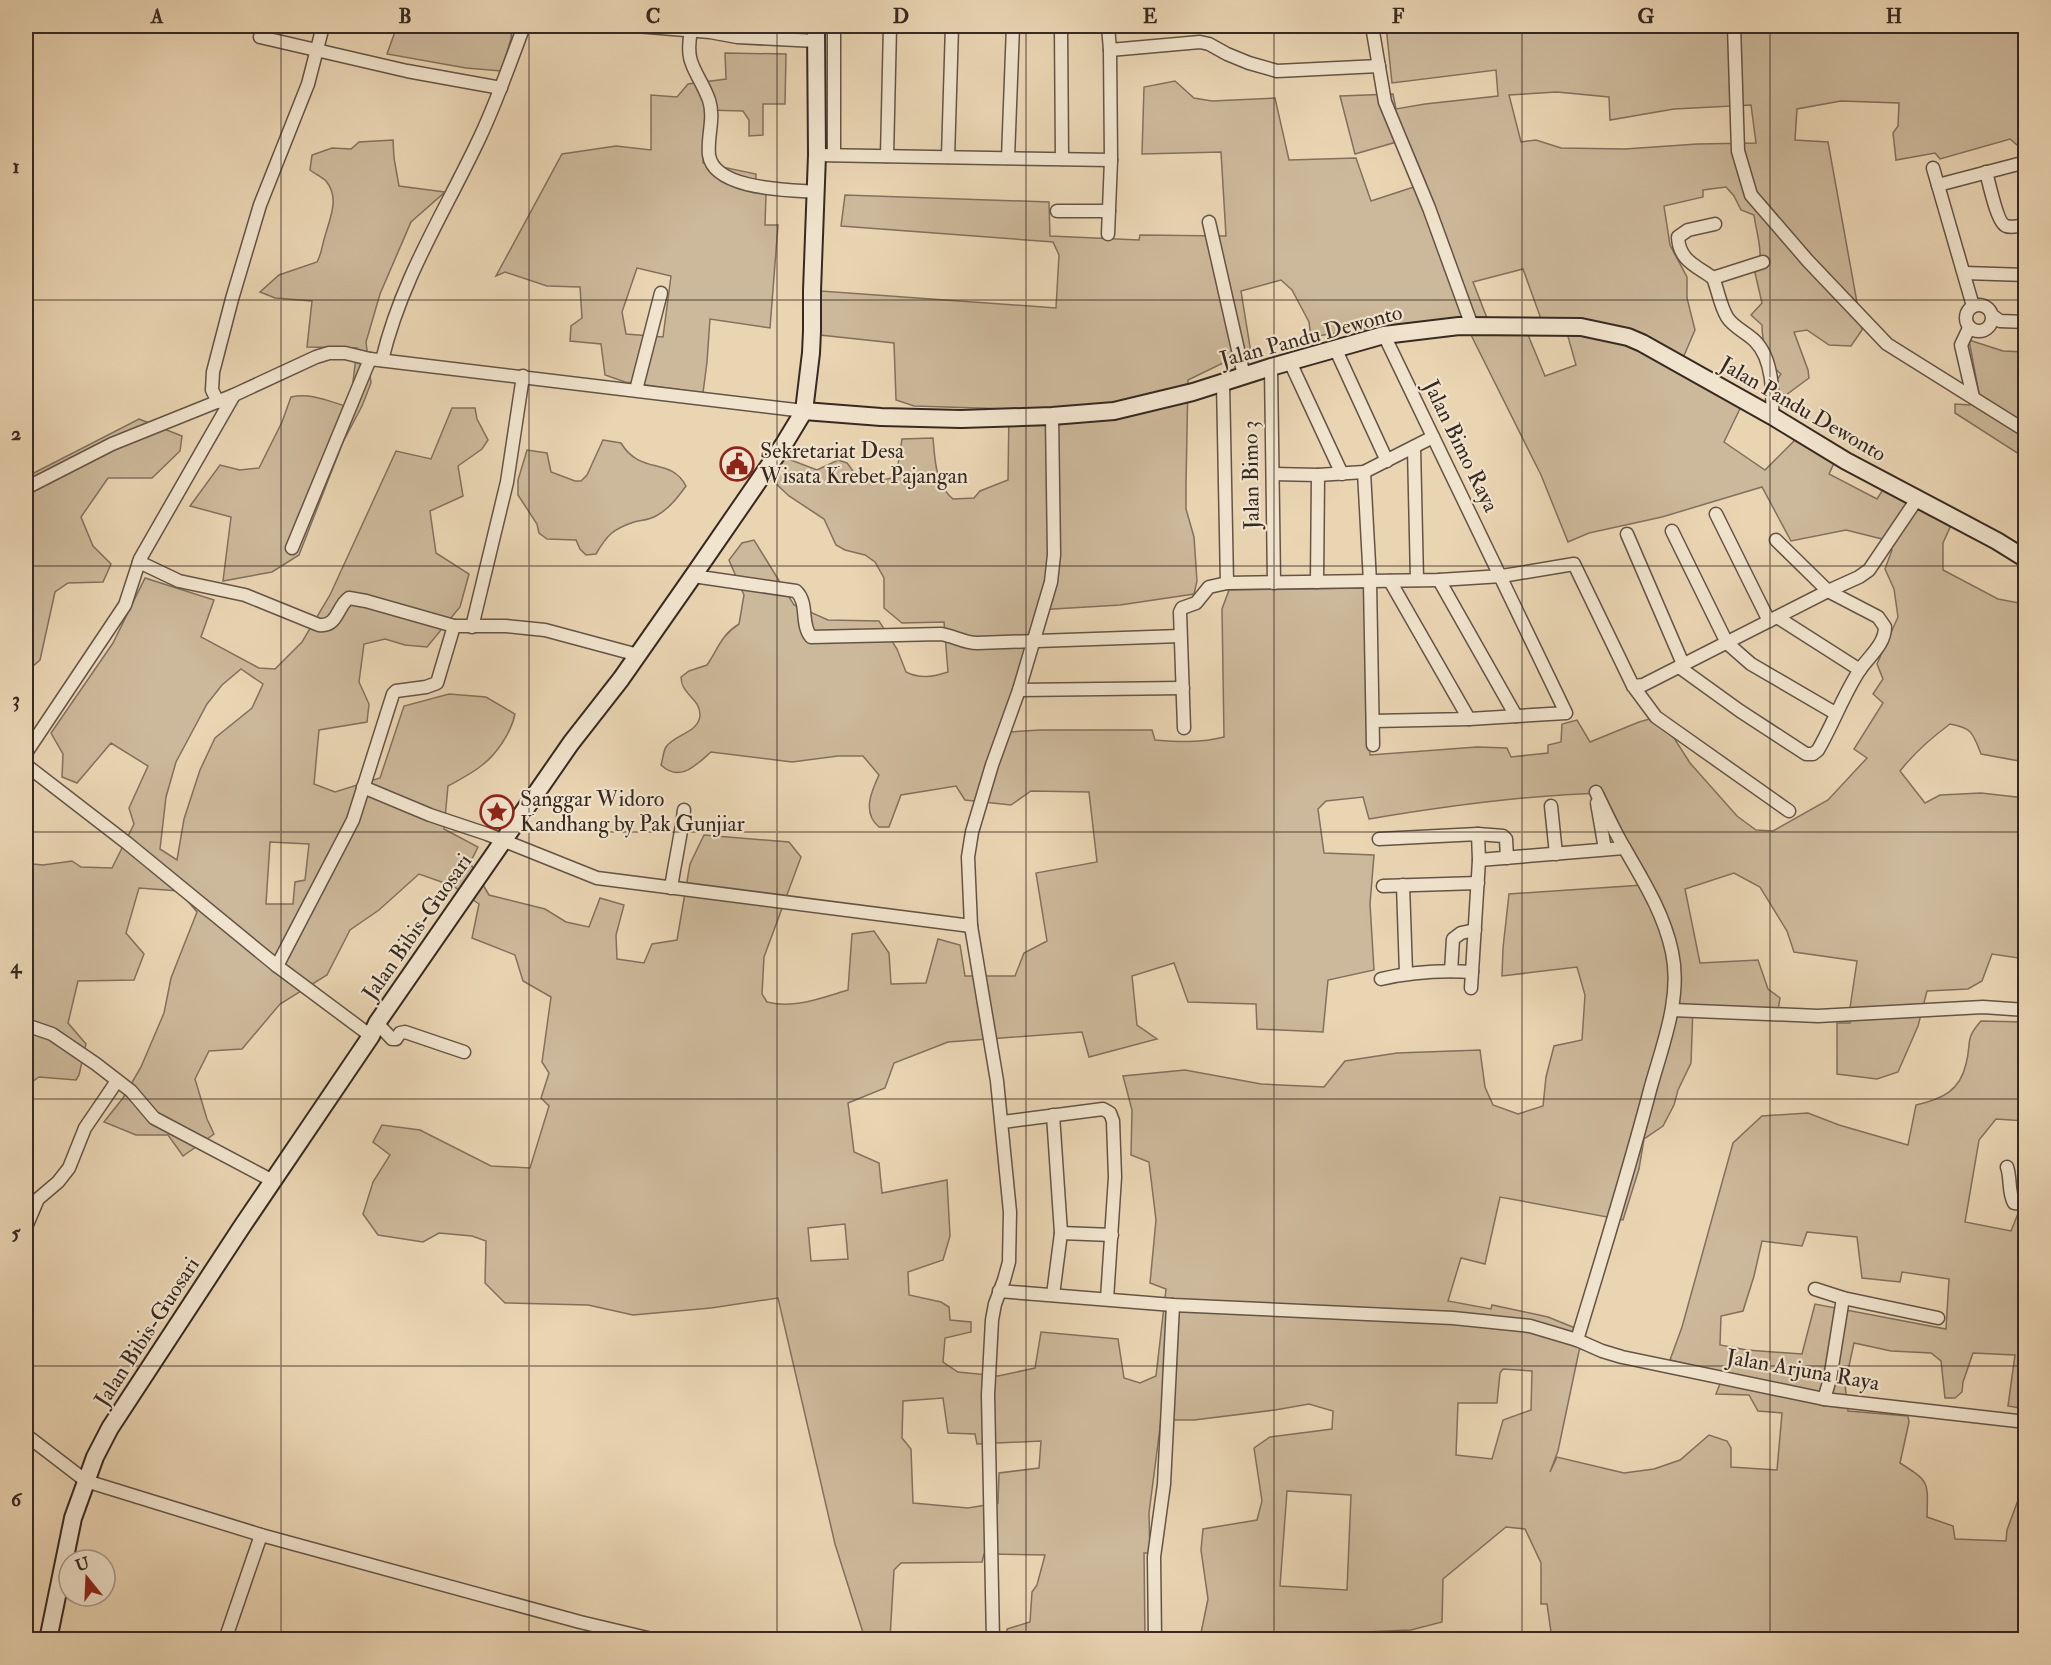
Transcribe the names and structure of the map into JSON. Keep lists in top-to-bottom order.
{
  "streets": {
    "street": [
      "Jalan Pandu Dewonto",
      "Jalan Bimo Raya",
      "Jalan Bimo 3",
      "Jalan Bibis-Guosari",
      "Jalan Arjuna Raya"
    ]
  },
  "crossings": [
    ["Jalan Pandu Dewonto", "Jalan Bimo Raya"],
    ["Jalan Pandu Dewonto", "Jalan Bimo 3"],
    ["Jalan Pandu Dewonto", "Jalan Bibis-Guosari"]
  ],
  "places": {
    "public building": ["Sekretariat Desa Wisata Krebet Pajangan"],
    "place": ["Sanggar Widoro Kandhang by Pak Gunjiar"]
  },
  "north": "top",
  "grid": {
    "columns": [
      "A",
      "B",
      "C",
      "D",
      "E",
      "F",
      "G",
      "H"
    ],
    "rows": [
      "1",
      "2",
      "3",
      "4",
      "5",
      "6"
    ]
  }
}
